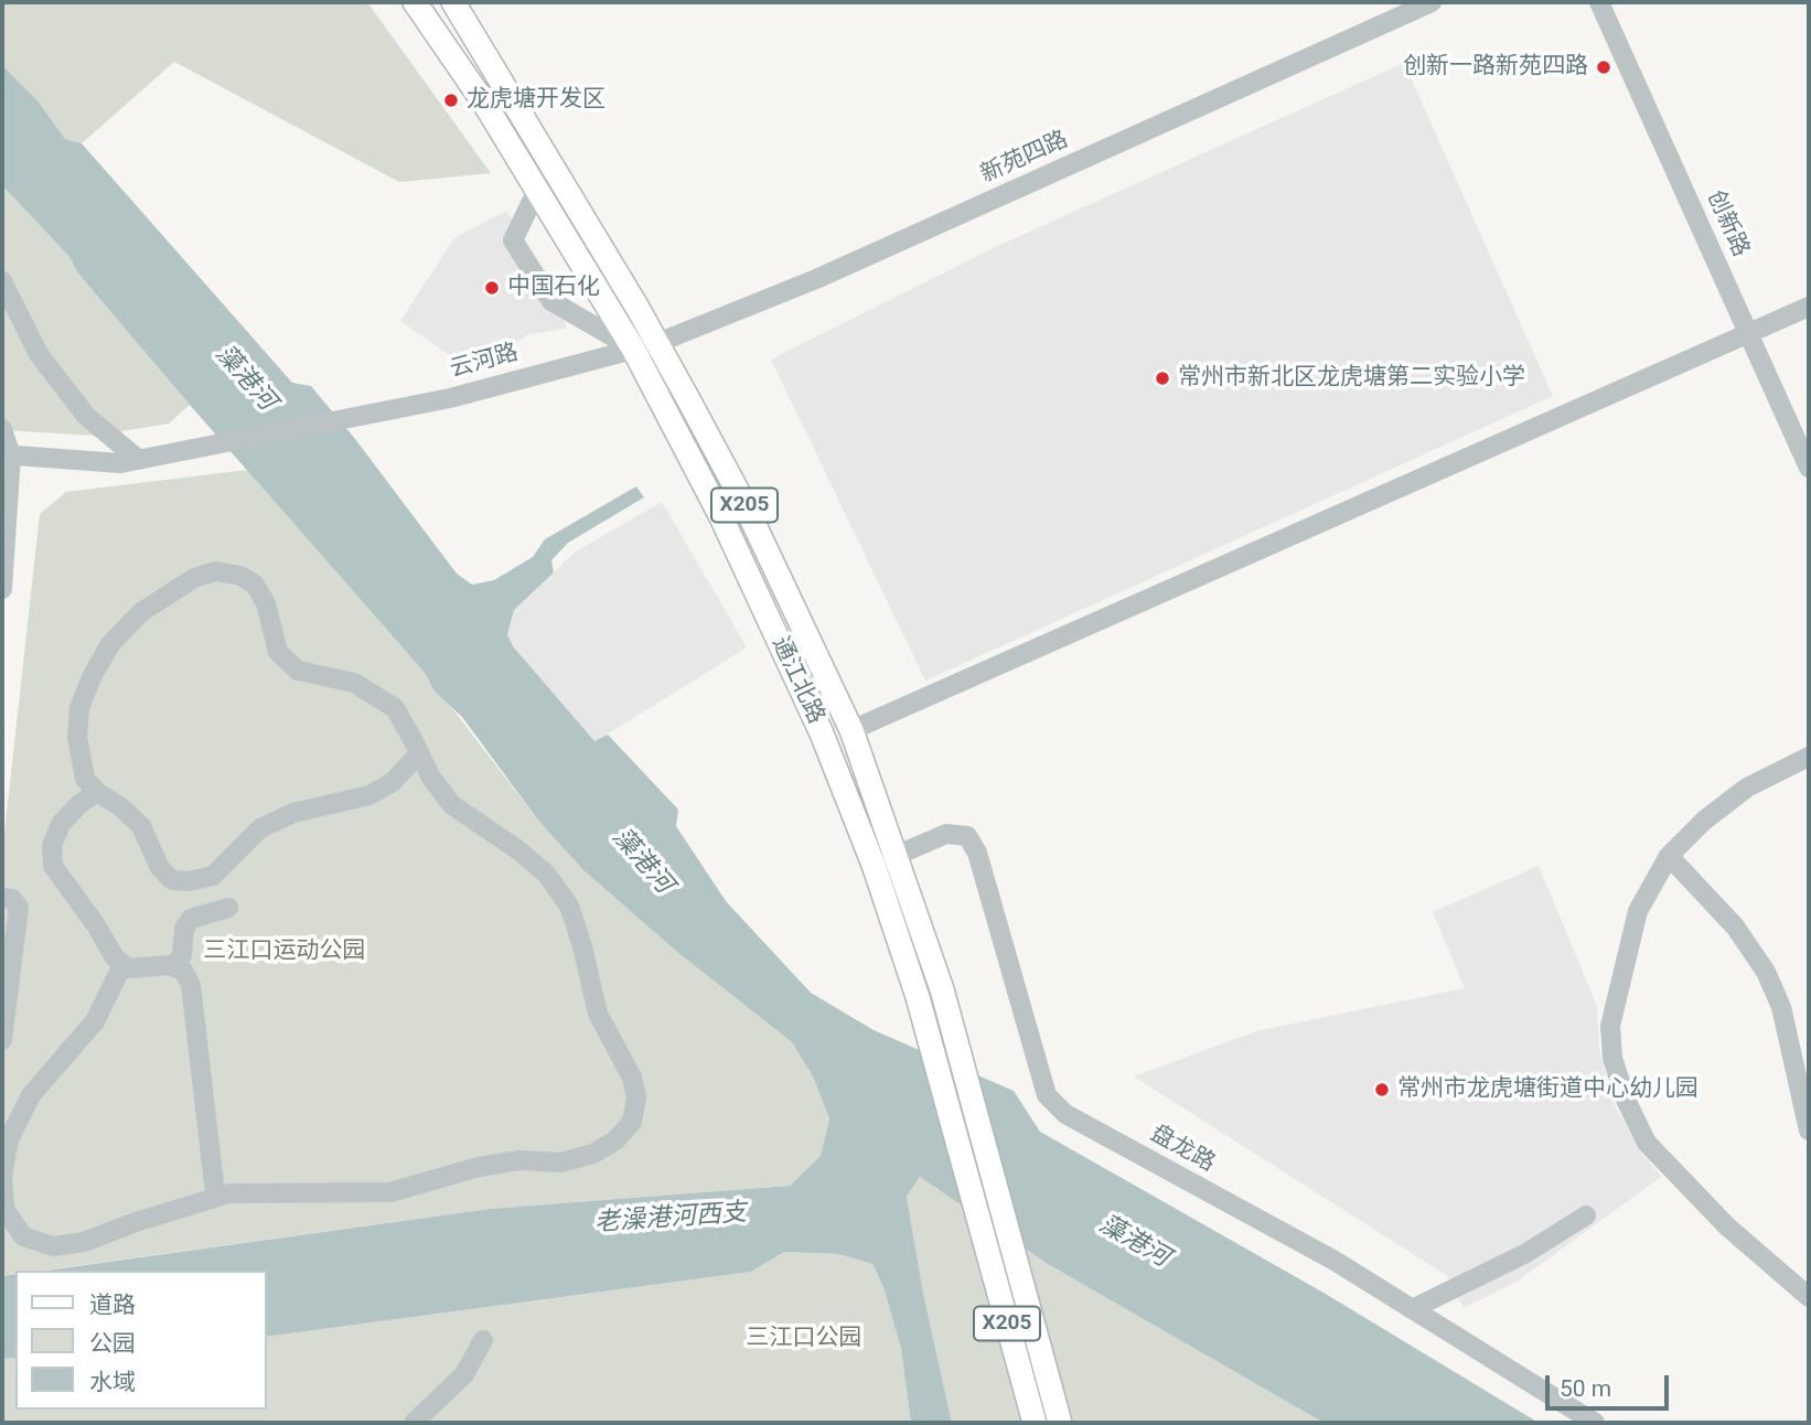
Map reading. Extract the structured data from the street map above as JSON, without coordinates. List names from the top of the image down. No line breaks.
{"streets":{"main road":["X205","通江北路"],"street":["新苑四路","创新路","云河路","盘龙路"]},"crossings":[["新苑四路","云河路"],["新苑四路","通江北路"],["云河路","通江北路"],["通江北路","盘龙路"]],"water":["藻港河","老澡港河西支"],"parks":["三江口运动公园","三江口公园"],"places":["创新一路新苑四路","龙虎塘开发区","中国石化","常州市新北区龙虎塘第二实验小学","常州市龙虎塘街道中心幼儿园"],"legend":["道路","公园","水域"],"scale_bar":"50 m"}
